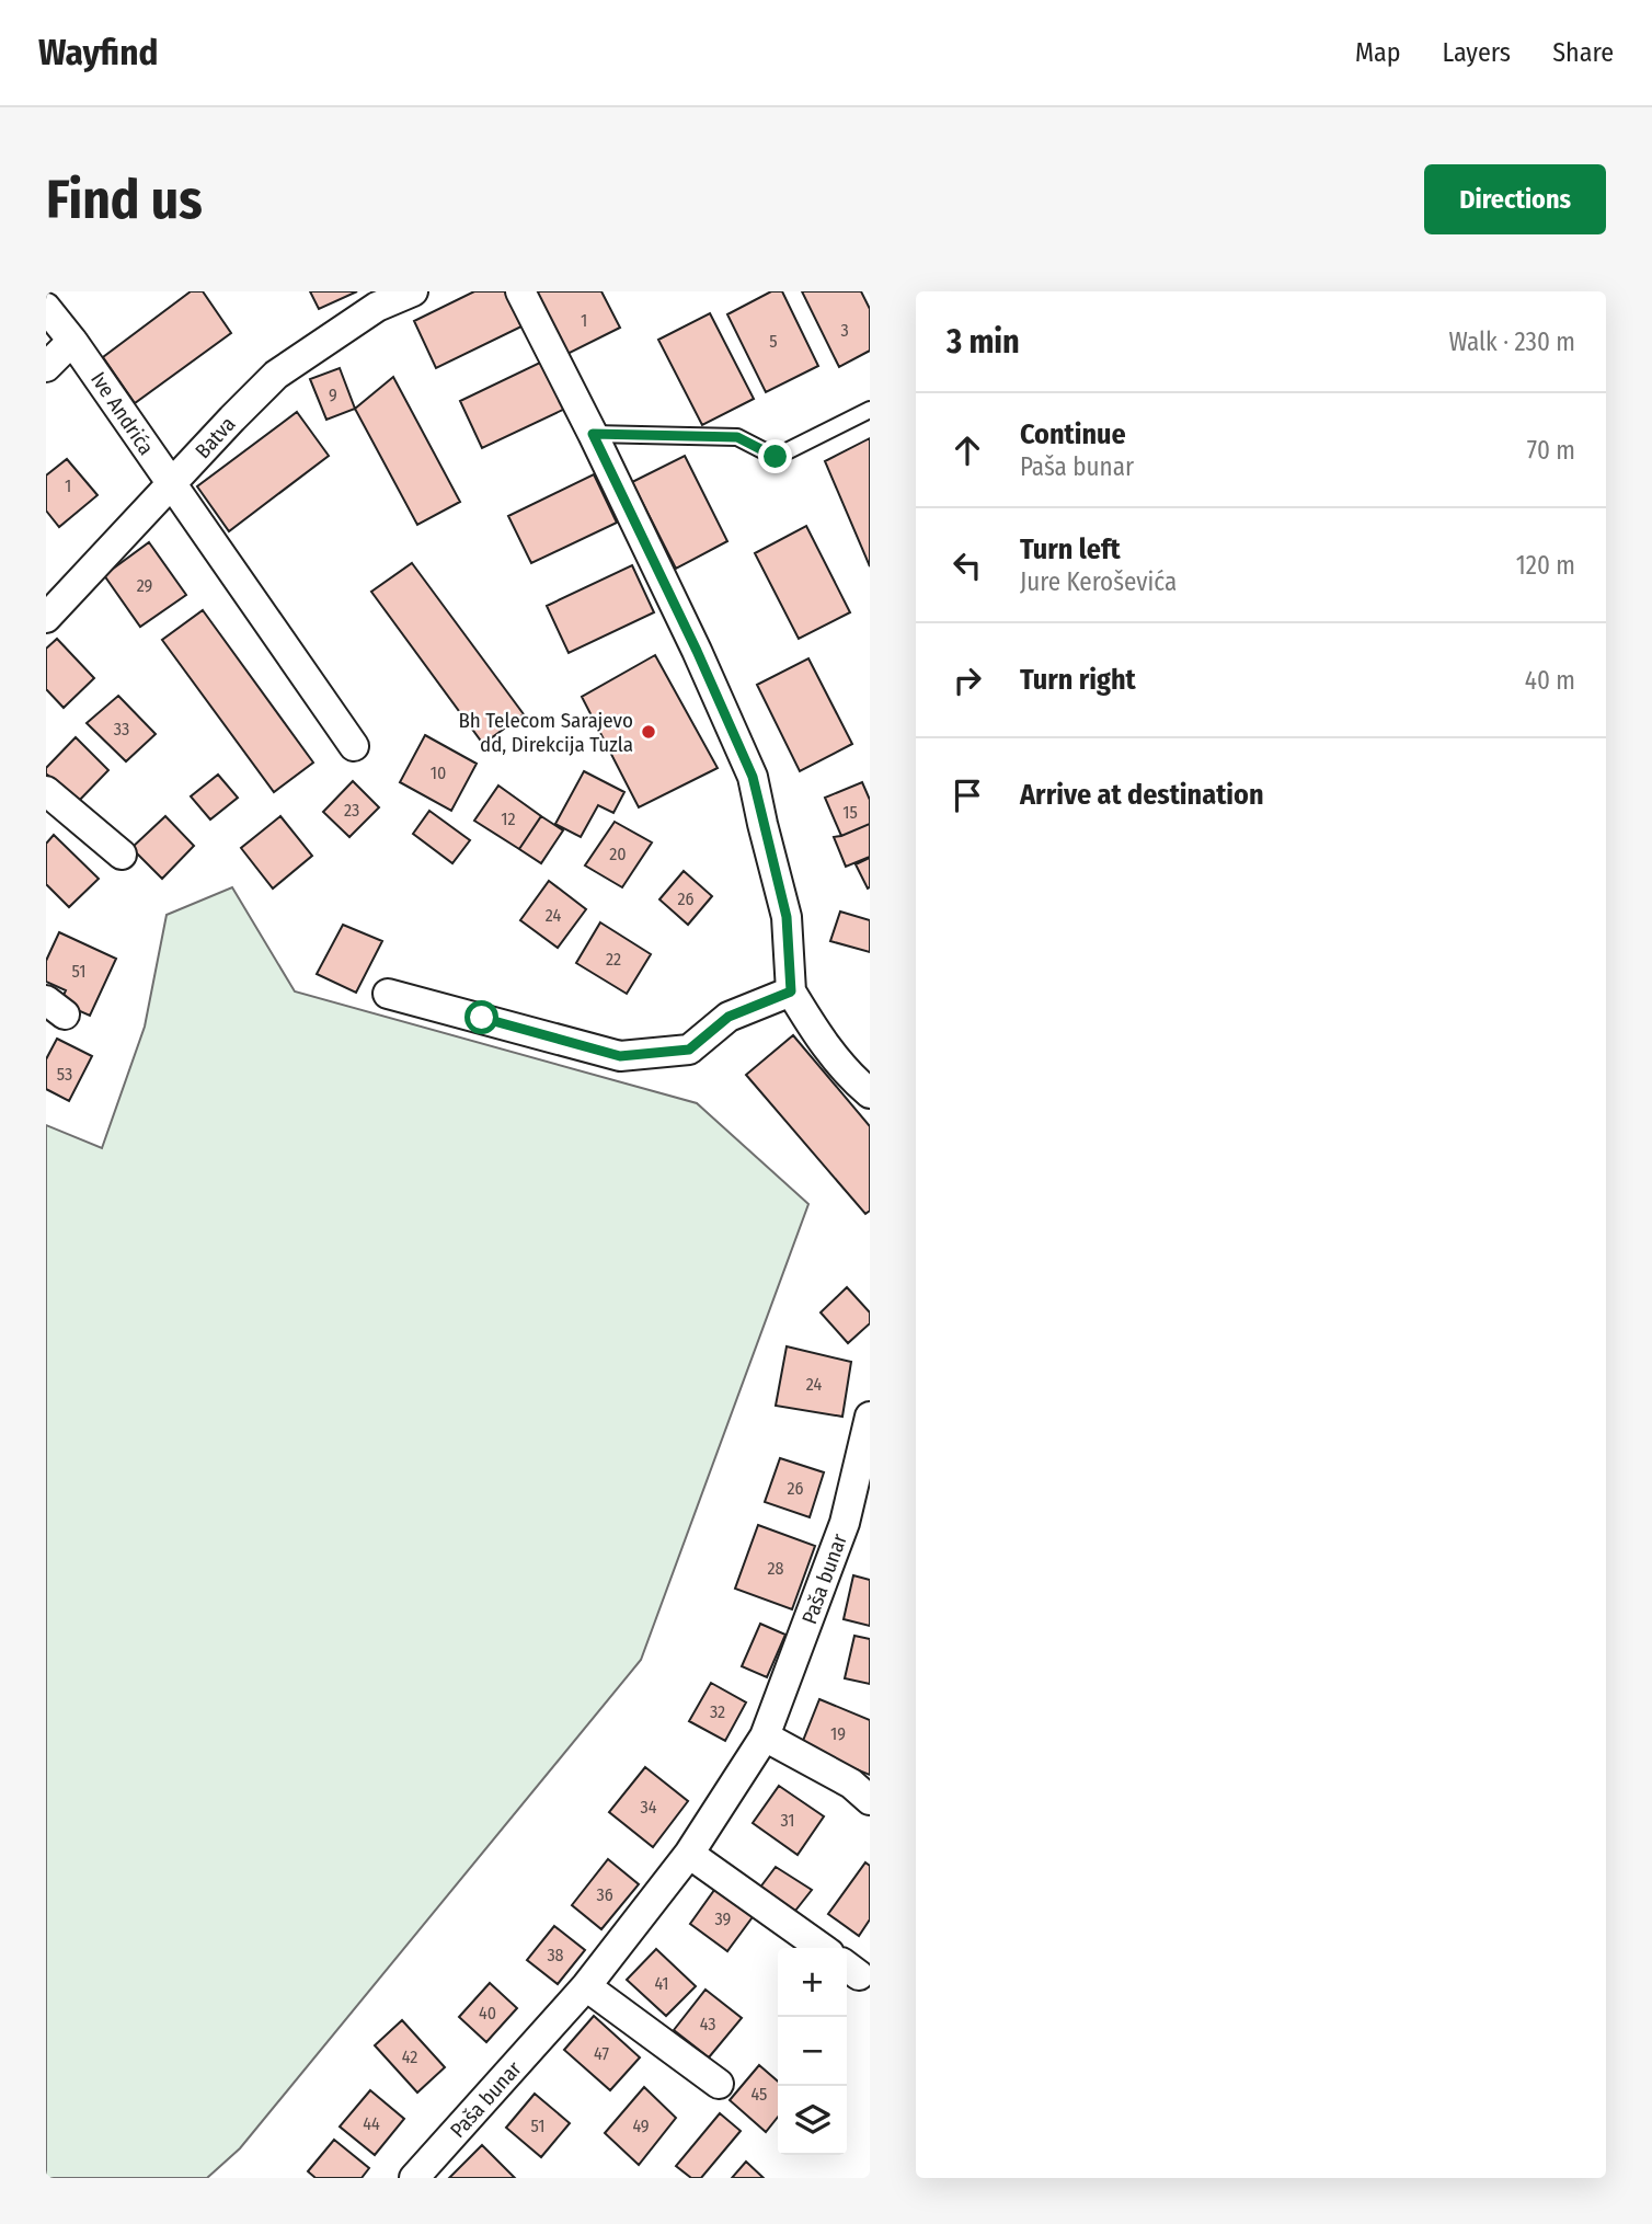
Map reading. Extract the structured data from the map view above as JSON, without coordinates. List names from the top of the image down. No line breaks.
{"streets":{"street":["Ive Andrića","Batva","Paša bunar"]},"crossings":[["Ive Andrića","Batva"]],"places":["Bh Telecom Sarajevo dd, Direkcija Tuzla"],"house_numbers":["1","3","5","9","1","29","33","10","23","15","12","20","26","24","22","51","53","24","26","28","32","19","34","31","36","39","38","41","40","43","47","42","45","44","51","49"],"page":{"header":"Wayfind","nav":["Map","Layers","Share"],"buttons":"Directions","title":"Find us","heading":["3 min","Walk · 230 m"],"list":[["Continue","Paša bunar","70 m"],["Turn left","Jure Keroševića","120 m"],["Turn right","40 m"],"Arrive at destination"],"map_buttons":["+","−"]}}
